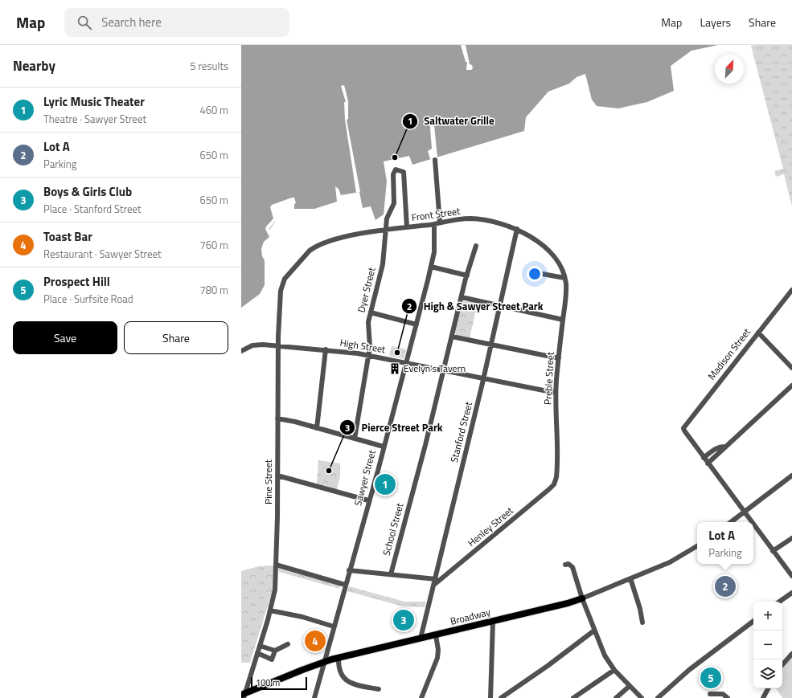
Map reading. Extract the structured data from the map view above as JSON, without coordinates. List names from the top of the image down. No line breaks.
{"streets":{"main road":["Broadway"],"street":["Front Street","Dyer Street","High Street","Madison Street","Preble Street","Stanford Street","Sawyer Street","Pine Street","Henley Street","School Street"]},"crossings":[["Front Street","Dyer Street"],["Front Street","Preble Street"],["Front Street","Stanford Street"],["Front Street","Sawyer Street"],["Front Street","Pine Street"],["Dyer Street","High Street"],["High Street","Preble Street"],["High Street","Stanford Street"],["High Street","Sawyer Street"],["High Street","Pine Street"],["High Street","School Street"],["Preble Street","Henley Street"],["Stanford Street","Henley Street"],["Stanford Street","Broadway"],["Sawyer Street","Broadway"],["Pine Street","Broadway"]],"places":{"other":["Saltwater Grille","High & Sawyer Street Park","Pierce Street Park"],"building":["Evelyn's Tavern"]},"scale_bar":"100 m","north":"top right","page":{"header":"Map","search":"Search here","nav":["Map","Layers","Share"],"heading":["Nearby","5 results"],"list":[{"mark":"1","name":"Lyric Music Theater","note":"Theatre · Sawyer Street","value":"460 m"},{"mark":"2","name":"Lot A","note":"Parking","value":"650 m"},{"mark":"3","name":"Boys & Girls Club","note":"Place · Stanford Street","value":"650 m"},{"mark":"4","name":"Toast Bar","note":"Restaurant · Sawyer Street","value":"760 m"},{"mark":"5","name":"Prospect Hill","note":"Place · Surfsite Road","value":"780 m"}],"buttons":["Save","Share"],"pins":["1","2","3","4","5"],"popup":["Lot A","Parking"],"map_buttons":["+","−"],"scale":"100 m"}}
